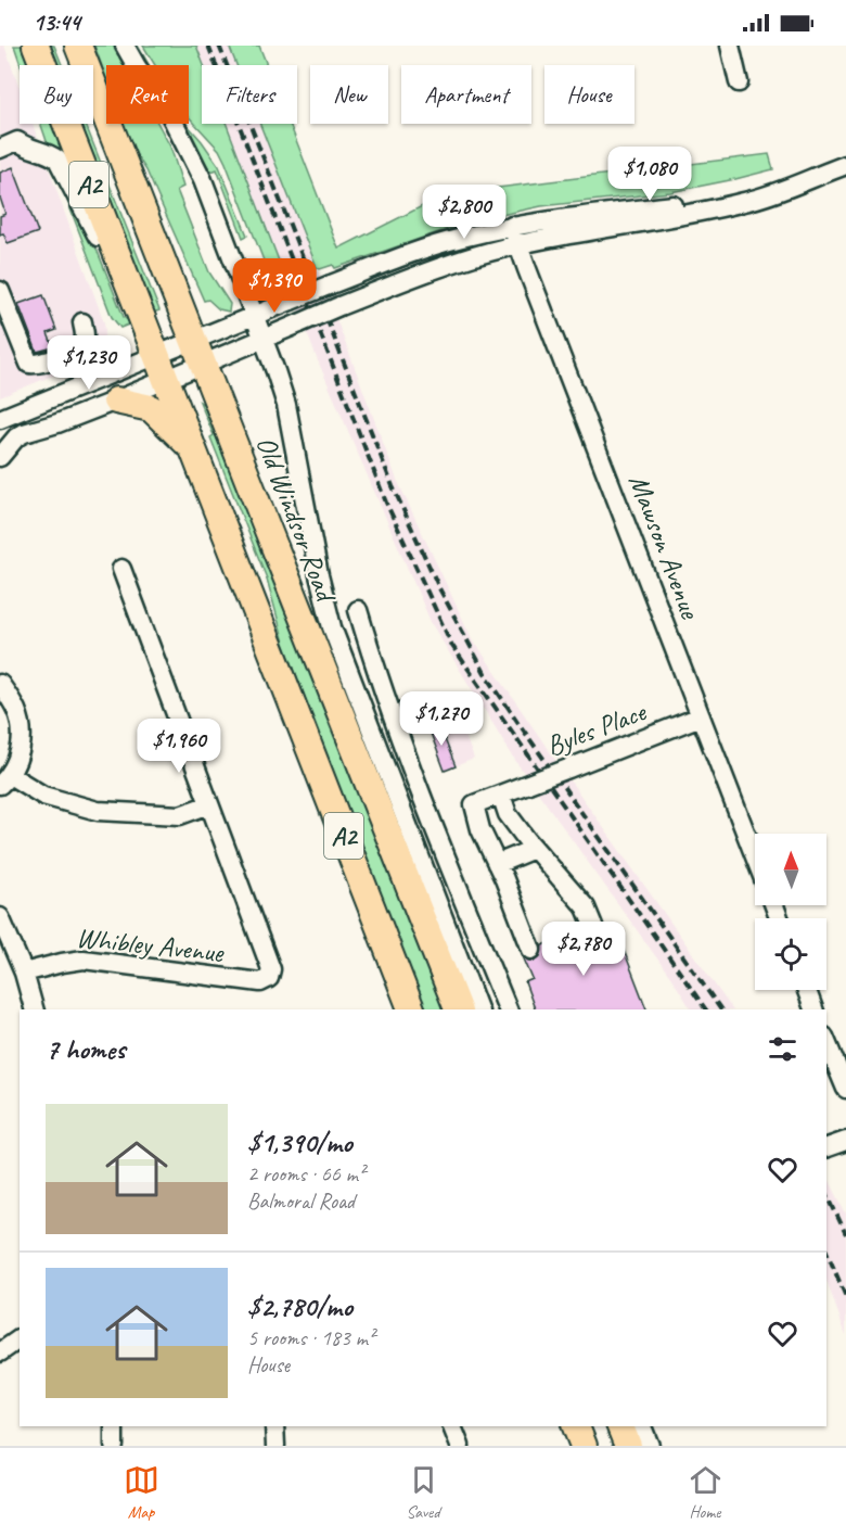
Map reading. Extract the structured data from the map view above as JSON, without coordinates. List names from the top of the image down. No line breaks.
{"streets":{"highway":["A2","Old Windsor Road"],"street":["Mawson Avenue","Byles Place","Whibley Avenue"]},"crossings":[["Mawson Avenue","Byles Place"]],"north":"top","page":{"status":"13:44","chip":["Buy","Rent","Filters","New","Apartment","House"],"price":["$1,080","$2,800","$1,390","$1,230","$1,270","$1,960","$2,780"],"heading":"7 homes","list":[{"name":"$1,390/mo","note":"2 rooms · 66 m² · Balmoral Road"},{"name":"$2,780/mo","note":"5 rooms · 183 m² · House"}],"tabs":["Map","Saved","Home"]}}
